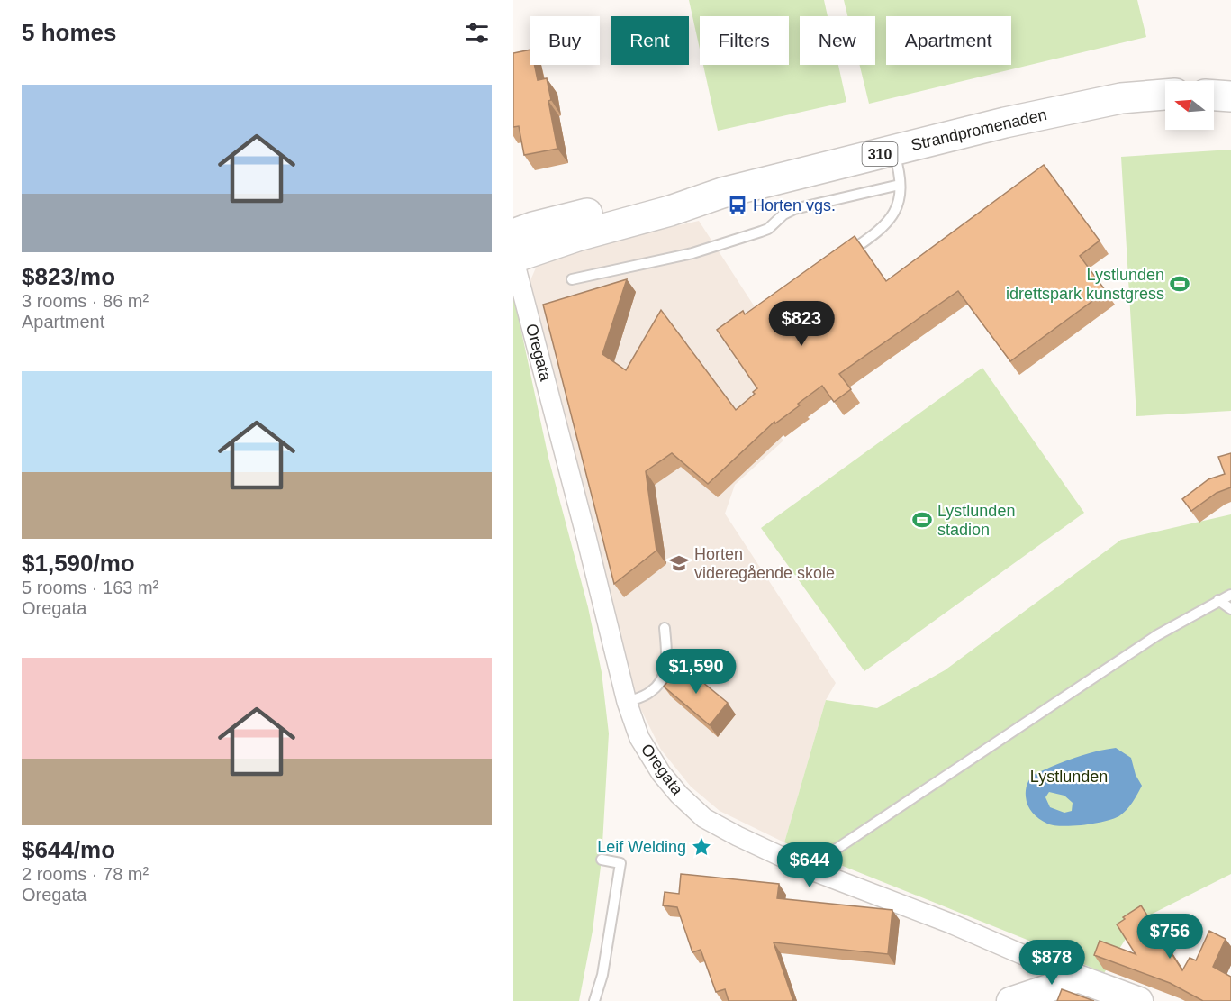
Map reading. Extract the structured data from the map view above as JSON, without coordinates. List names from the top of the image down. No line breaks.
{"streets":{"main road":["Strandpromenaden","310"],"street":["Oregata"]},"crossings":[["Strandpromenaden","Oregata"]],"parks":["Lystlunden"],"places":{"bus stop":["Horten vgs."],"sports":["Lystlunden idrettspark kunstgress","Lystlunden stadion"],"school or university":["Horten videregående skole"],"place":["Leif Welding"]},"north":"left","page":{"heading":"5 homes","chip":["Buy","Rent","Filters","New","Apartment"],"list":[{"name":"$823/mo","note":"3 rooms · 86 m² · Apartment"},{"name":"$1,590/mo","note":"5 rooms · 163 m² · Oregata"},{"name":"$644/mo","note":"2 rooms · 78 m² · Oregata"}],"price":["$823","$1,590","$644","$756","$878"]}}
